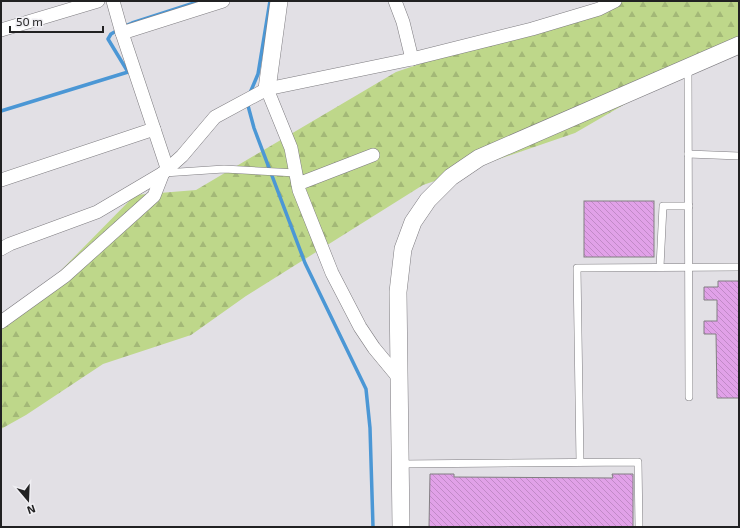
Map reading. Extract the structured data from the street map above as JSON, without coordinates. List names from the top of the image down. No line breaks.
{"scale_bar":"50 m","north":"bottom"}
